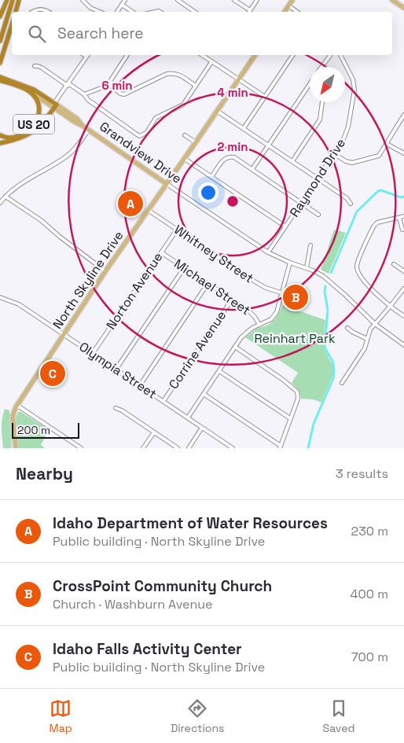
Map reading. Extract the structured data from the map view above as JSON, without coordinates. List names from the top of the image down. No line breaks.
{"streets":{"highway":["US 20","Grandview Drive"],"main road":["North Skyline Drive"],"street":["Raymond Drive","Whitney Street","Michael Street","Norton Avenue","Corrine Avenue","Olympia Street"]},"crossings":[["US 20","Grandview Drive"],["Grandview Drive","Raymond Drive"],["Grandview Drive","North Skyline Drive"],["Whitney Street","North Skyline Drive"],["Whitney Street","Norton Avenue"],["North Skyline Drive","Olympia Street"],["Michael Street","Norton Avenue"],["Michael Street","Corrine Avenue"],["Norton Avenue","Olympia Street"],["Corrine Avenue","Olympia Street"]],"parks":["Reinhart Park"],"scale_bar":"200 m","north":"bottom left","page":{"search":"Search here","pins":["A","B","C"],"scale":"200 m","heading":["Nearby","3 results"],"list":[{"mark":"A","name":"Idaho Department of Water Resources","note":"Public building · North Skyline Drive","value":"230 m"},{"mark":"B","name":"CrossPoint Community Church","note":"Church · Washburn Avenue","value":"400 m"},{"mark":"C","name":"Idaho Falls Activity Center","note":"Public building · North Skyline Drive","value":"700 m"}],"nav":["Map","Directions","Saved"]},"rings":["6 min","4 min","2 min"]}
